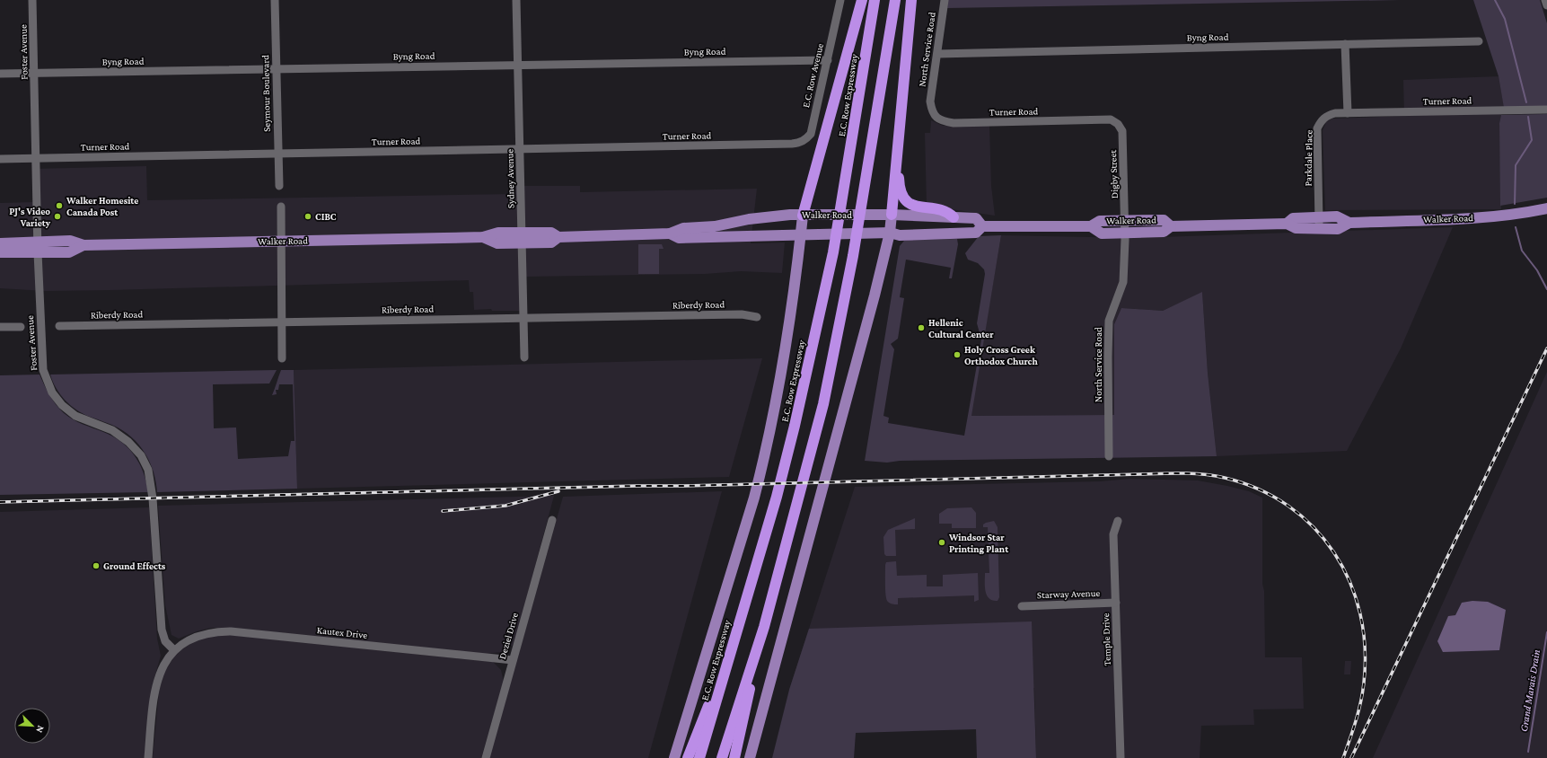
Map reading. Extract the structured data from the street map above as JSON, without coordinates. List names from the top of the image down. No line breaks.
{"streets":{"highway":["E.C. Row Expressway"],"main road":["Walker Road"],"street":["Byng Road","North Service Road","Foster Avenue","E.C. Row Avenue","Seymour Boulevard","Turner Road","Parkdale Place","Digby Street","Sydney Avenue","Riberdy Road","Starway Avenue","Kautex Drive","Deziel Drive","Temple Drive"]},"crossings":[["Byng Road","North Service Road"],["Byng Road","Foster Avenue"],["Byng Road","E.C. Row Avenue"],["Byng Road","Seymour Boulevard"],["Byng Road","Sydney Avenue"],["North Service Road","Turner Road"],["North Service Road","Digby Street"],["North Service Road","Walker Road"],["Foster Avenue","Turner Road"],["Foster Avenue","Walker Road"],["Foster Avenue","Kautex Drive"],["E.C. Row Avenue","Turner Road"],["Seymour Boulevard","Turner Road"],["Turner Road","Parkdale Place"],["Turner Road","Digby Street"],["Turner Road","Sydney Avenue"],["Parkdale Place","Walker Road"],["Digby Street","Walker Road"],["Sydney Avenue","Walker Road"],["Sydney Avenue","Riberdy Road"],["Starway Avenue","Temple Drive"],["Kautex Drive","Deziel Drive"]],"water":["Grand Marais Drain"],"places":["Walker Homesite Canada Post","PJ's Video Variety","CIBC","Hellenic Cultural Center","Holy Cross Greek Orthodox Church","Windsor Star Printing Plant","Ground Effects"],"north":"bottom right"}
